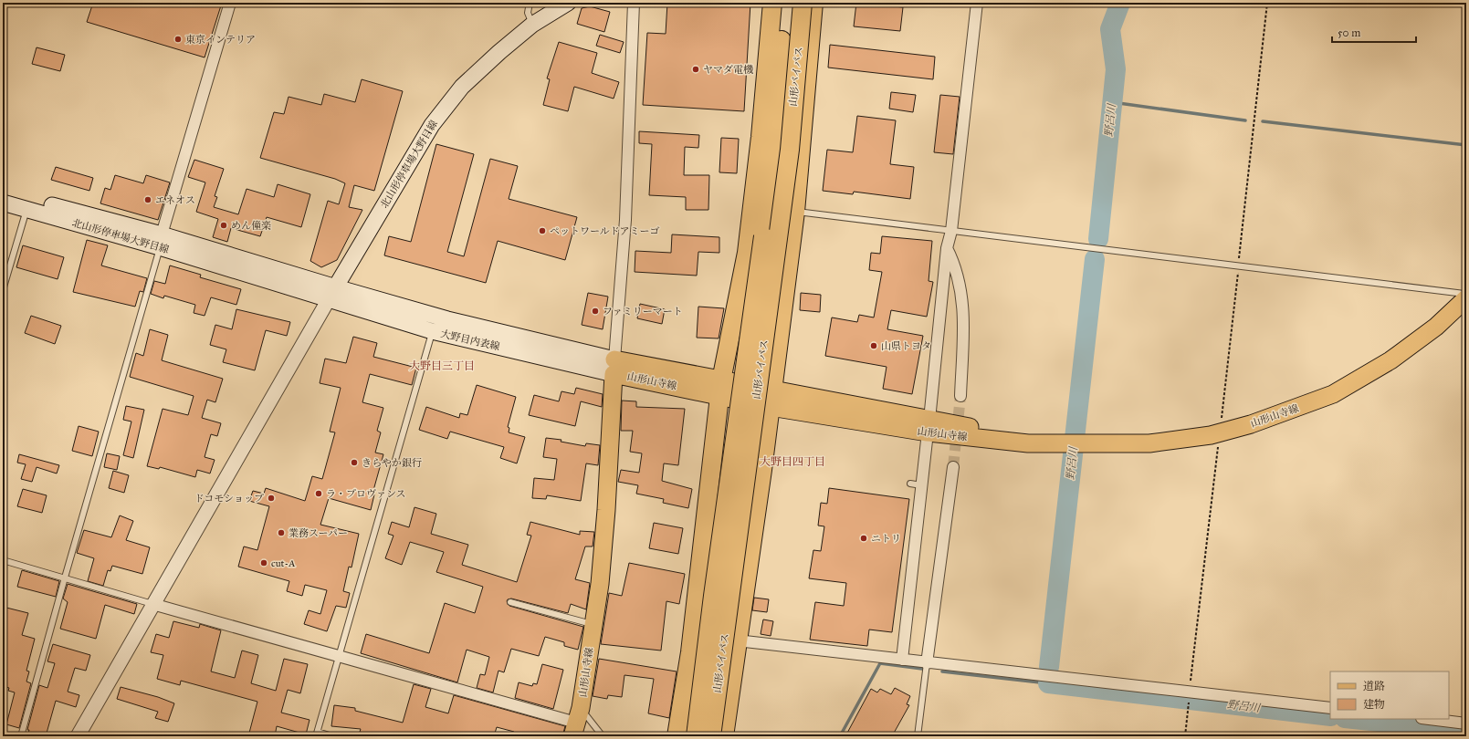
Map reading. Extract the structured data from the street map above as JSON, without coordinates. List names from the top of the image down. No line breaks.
{"streets":{"highway":["山形バイパス"],"main road":["北山形停車場大野目線","大野目内表線","山形山寺線"]},"crossings":[["北山形停車場大野目線","大野目内表線"],["大野目内表線","山形山寺線"]],"districts":["大野目三丁目","大野目四丁目"],"water":["野呂川"],"places":["東京インテリア","ヤマダ電機","エネオス","めん僮楽","ペットワールドアミーゴ","ファミリーマート","山県トヨタ","きらやか銀行","ラ・プロヴァンス","ドコモショップ","業務スーパー","ニトリ","cut-A"],"legend":["道路","建物"],"scale_bar":"50 m"}
